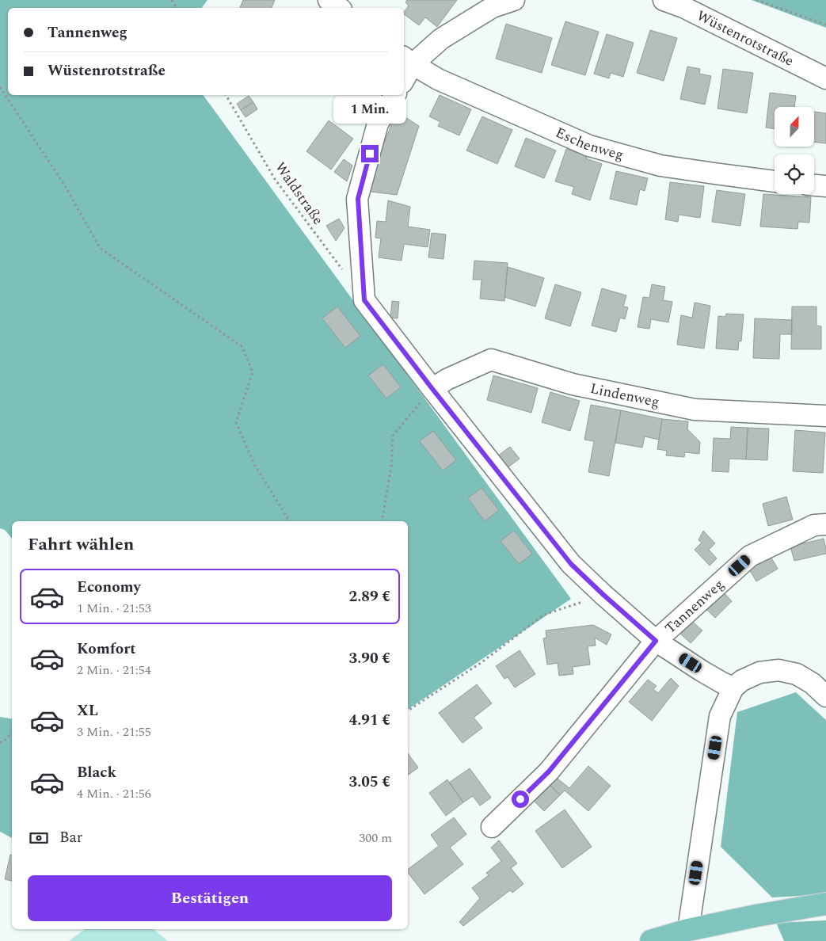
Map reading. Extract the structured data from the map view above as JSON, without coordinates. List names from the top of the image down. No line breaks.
{"streets":{"street":["Wüstenrotstraße","Eschenweg","Lindenweg","Tannenweg"],"path":["Waldstraße"]},"north":"top","page":{"banner":["Tannenweg","Wüstenrotstraße"],"bubble":"1 Min.","heading":"Fahrt wählen","list":[{"name":"Economy","note":"1 Min. · 21:53","value":"2.89 €"},{"name":"Komfort","note":"2 Min. · 21:54","value":"3.90 €"},{"name":"XL","note":"3 Min. · 21:55","value":"4.91 €"},{"name":"Black","note":"4 Min. · 21:56","value":"3.05 €"}],"pay":["Bar","300 m"],"buttons":"Bestätigen"}}
